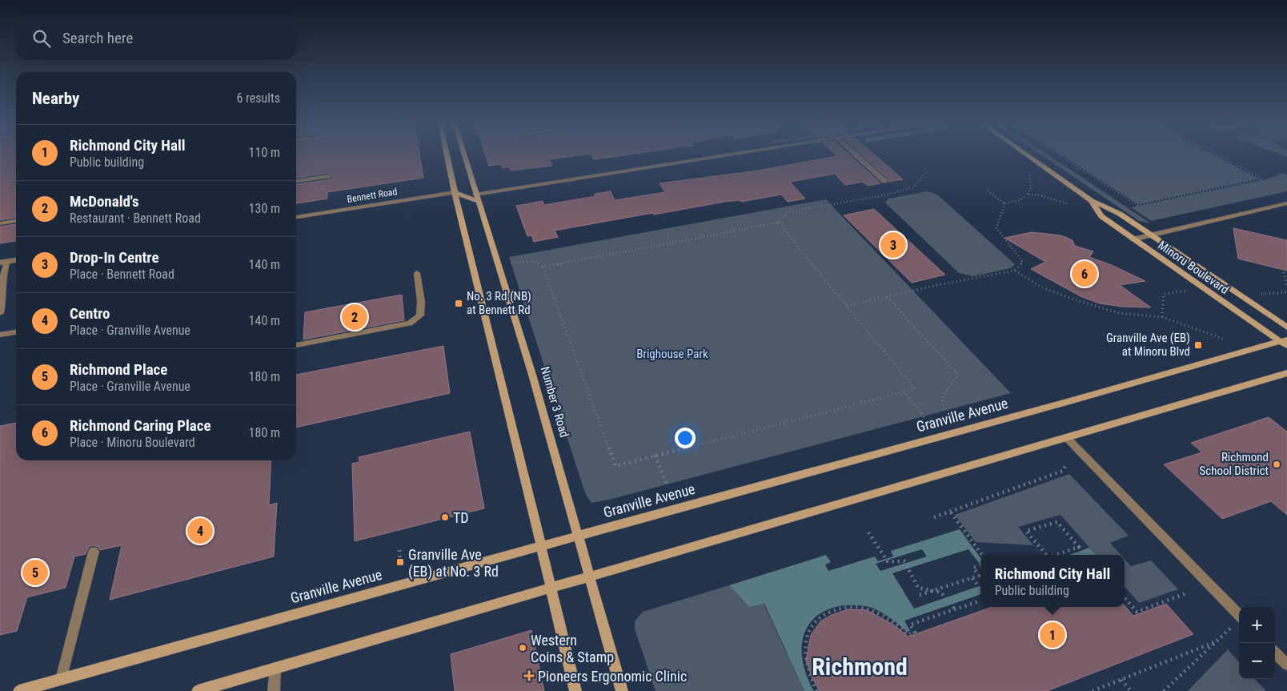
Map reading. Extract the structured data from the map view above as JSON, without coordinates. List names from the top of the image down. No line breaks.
{"streets":{"main road":["Minoru Boulevard","Number 3 Road","Granville Avenue"],"street":["Bennett Road"]},"crossings":[["Minoru Boulevard","Granville Avenue"],["Number 3 Road","Granville Avenue"]],"districts":["Richmond"],"parks":["Brighouse Park"],"places":{"transit":["No. 3 Rd (NB) at Bennett Rd","Granville Ave (EB) at Minoru Blvd","Granville Ave (EB) at No. 3 Rd"],"other":["Richmond School District","TD","Western Coins & Stamp"],"health":["Pioneers Ergonomic Clinic"]},"page":{"search":"Search here","heading":["Nearby","6 results"],"list":[{"mark":"1","name":"Richmond City Hall","note":"Public building","value":"110 m"},{"mark":"2","name":"McDonald's","note":"Restaurant · Bennett Road","value":"130 m"},{"mark":"3","name":"Drop-In Centre","note":"Place · Bennett Road","value":"140 m"},{"mark":"4","name":"Centro","note":"Place · Granville Avenue","value":"140 m"},{"mark":"5","name":"Richmond Place","note":"Place · Granville Avenue","value":"180 m"},{"mark":"6","name":"Richmond Caring Place","note":"Place · Minoru Boulevard","value":"180 m"}],"pins":["3","6","2","4","5","1"],"popup":["Richmond City Hall","Public building"],"map_buttons":["+","−"]}}
